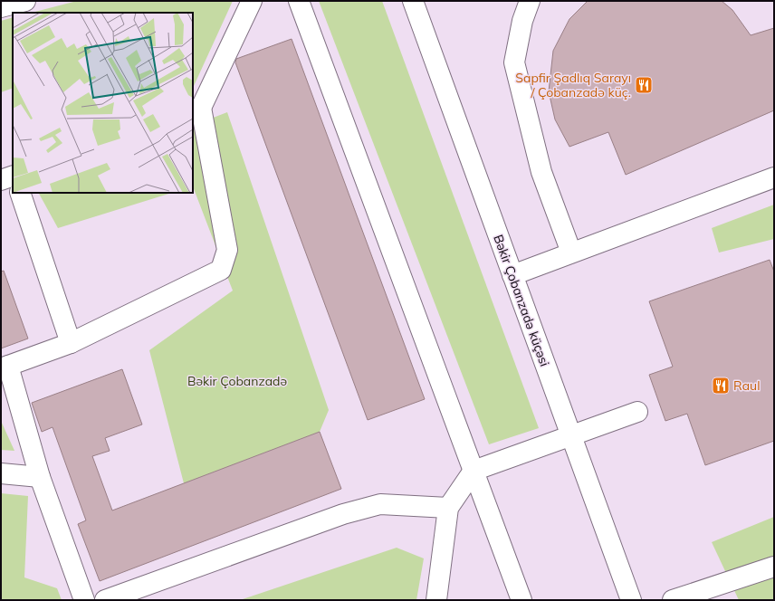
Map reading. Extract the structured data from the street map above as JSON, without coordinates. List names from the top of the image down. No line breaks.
{"streets":{"street":["Bəkir Çobanzadə küçəsi"]},"parks":["Bəkir Çobanzadə"],"places":{"restaurant":["Sapfir Şadlıq Sarayı / Çobanzadə küç.","Raul"]}}
